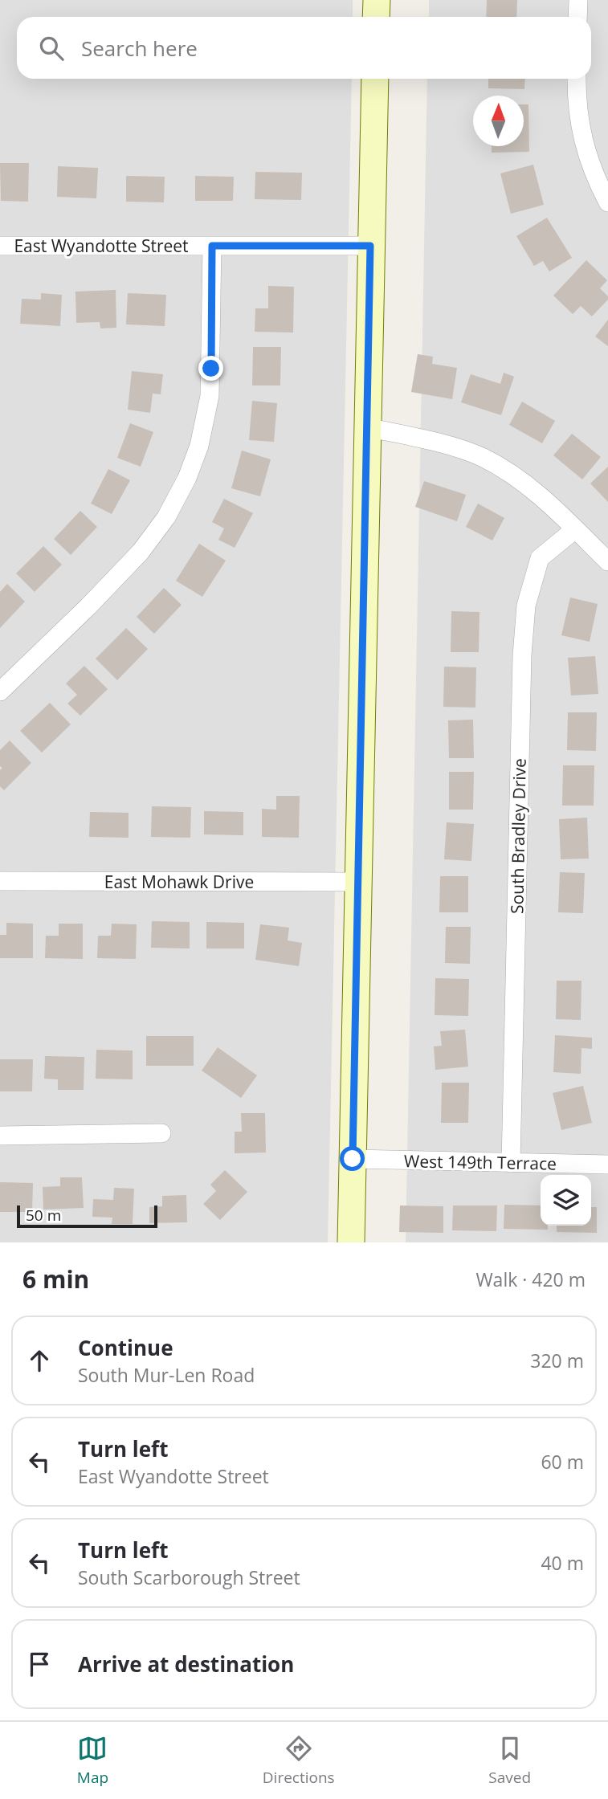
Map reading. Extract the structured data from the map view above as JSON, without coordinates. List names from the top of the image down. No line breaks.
{"streets":{"street":["East Wyandotte Street","South Bradley Drive","East Mohawk Drive","West 149th Terrace"]},"crossings":[["South Bradley Drive","West 149th Terrace"]],"scale_bar":"50 m","north":"top","page":{"search":"Search here","scale":"50 m","heading":["6 min","Walk · 420 m"],"list":[["Continue","South Mur-Len Road","320 m"],["Turn left","East Wyandotte Street","60 m"],["Turn left","South Scarborough Street","40 m"],"Arrive at destination"],"nav":["Map","Directions","Saved"]}}
